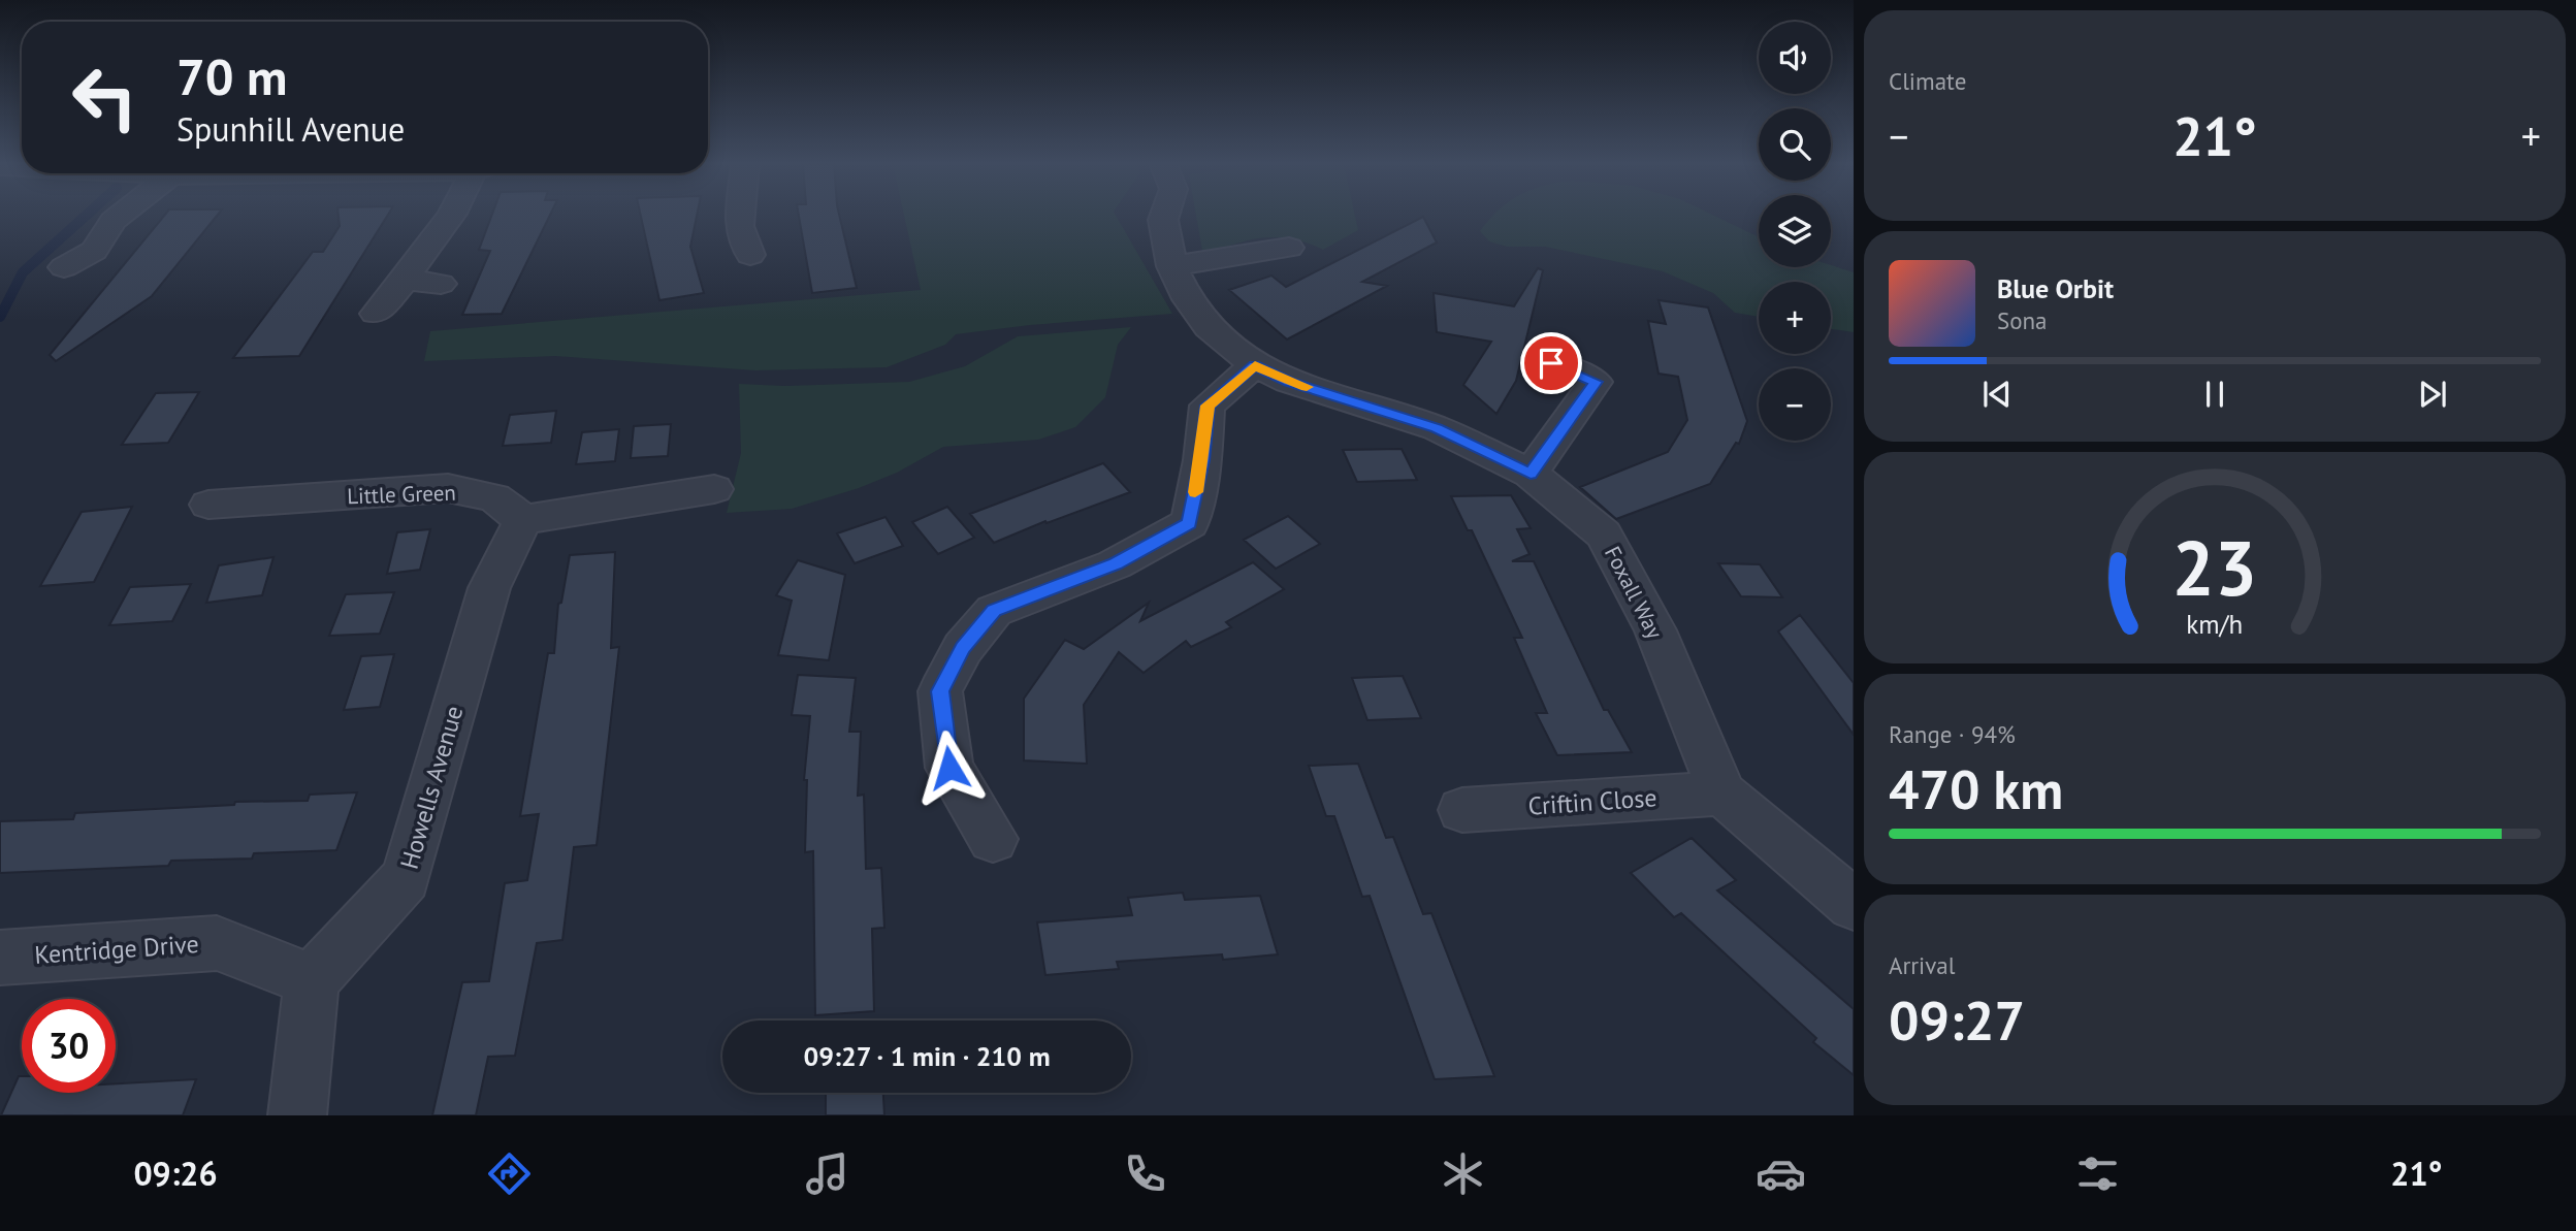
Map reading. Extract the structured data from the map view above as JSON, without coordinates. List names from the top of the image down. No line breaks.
{"streets":{"street":["Little Green","Foxall Way","Howells Avenue","Criftin Close","Kentridge Drive"]},"crossings":[["Little Green","Howells Avenue"],["Foxall Way","Criftin Close"],["Howells Avenue","Kentridge Drive"]],"page":{"tile":["Climate",["Range · 94%","470 km"],["Arrival","09:27"]],"map_buttons":["+","−"],"turn":["70 m","Spunhill Avenue"],"heat":["−","21°","+"],"song":["Blue Orbit","Sona"],"limit":"30","trip":"09:27 · 1 min · 210 m","tabs":["09:26","21°"],"gauge":["23","km/h"]}}
